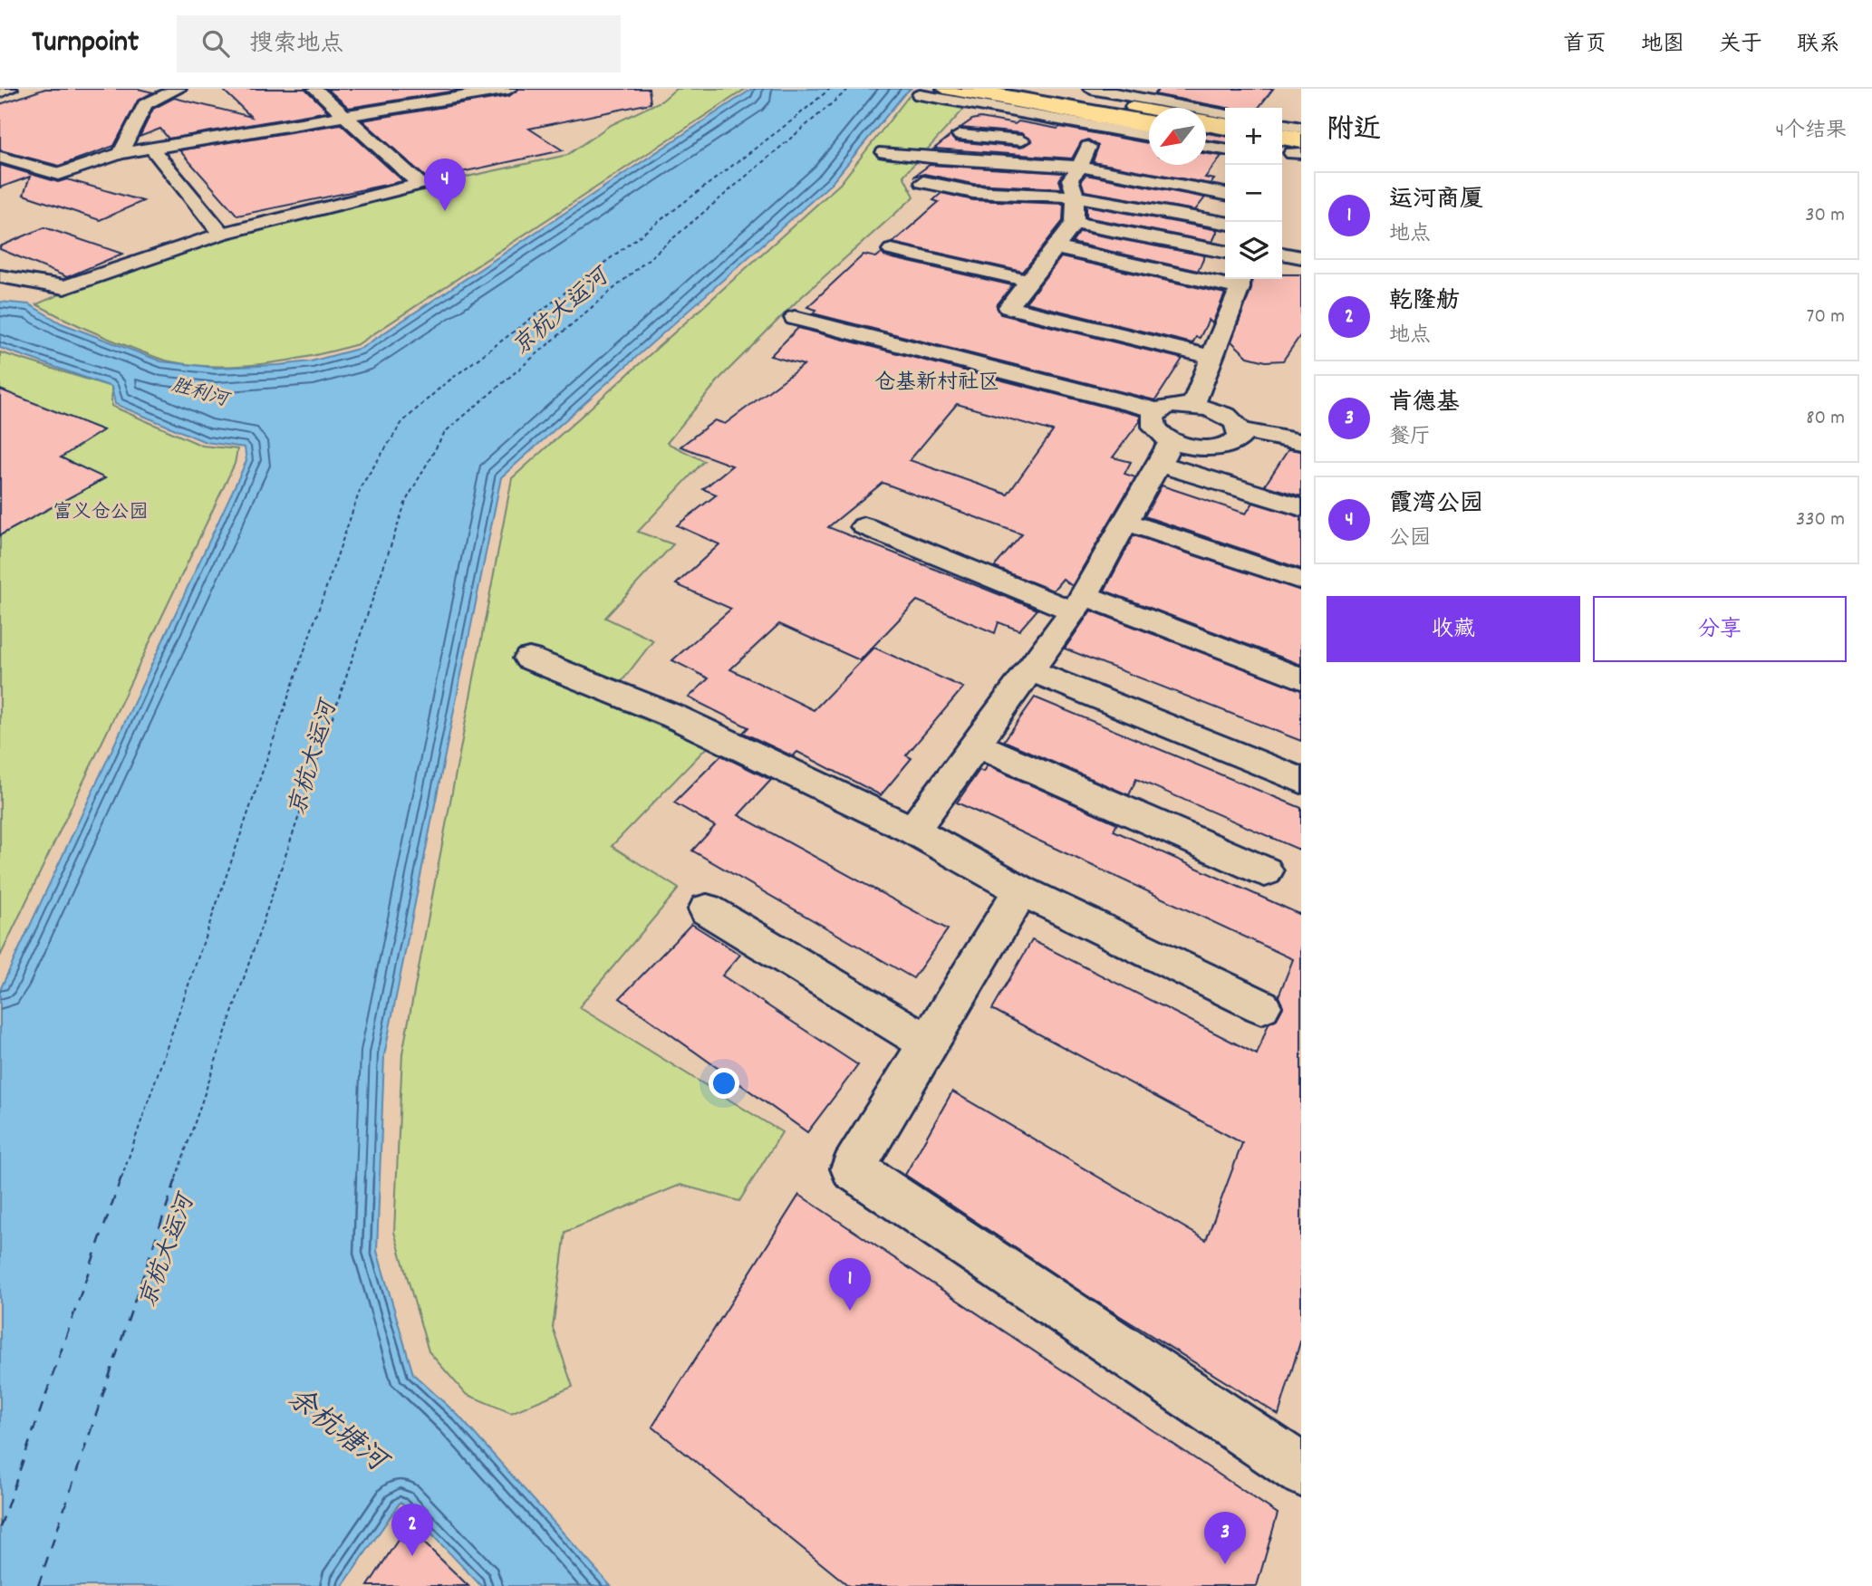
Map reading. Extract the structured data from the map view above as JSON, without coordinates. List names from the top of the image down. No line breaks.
{"districts":["仓基新村社区"],"water":["京杭大运河","胜利河","余杭塘河"],"parks":["富义仓公园"],"north":"bottom left","page":{"header":"Turnpoint","search":"搜索地点","nav":["首页","地图","关于","联系"],"heading":["附近","4个结果"],"map_buttons":["+","−"],"pins":["4","1","2","3"],"list":[{"mark":"1","name":"运河商厦","note":"地点","value":"30 m"},{"mark":"2","name":"乾隆舫","note":"地点","value":"70 m"},{"mark":"3","name":"肯德基","note":"餐厅","value":"80 m"},{"mark":"4","name":"霞湾公园","note":"公园","value":"330 m"}],"buttons":["收藏","分享"]}}
